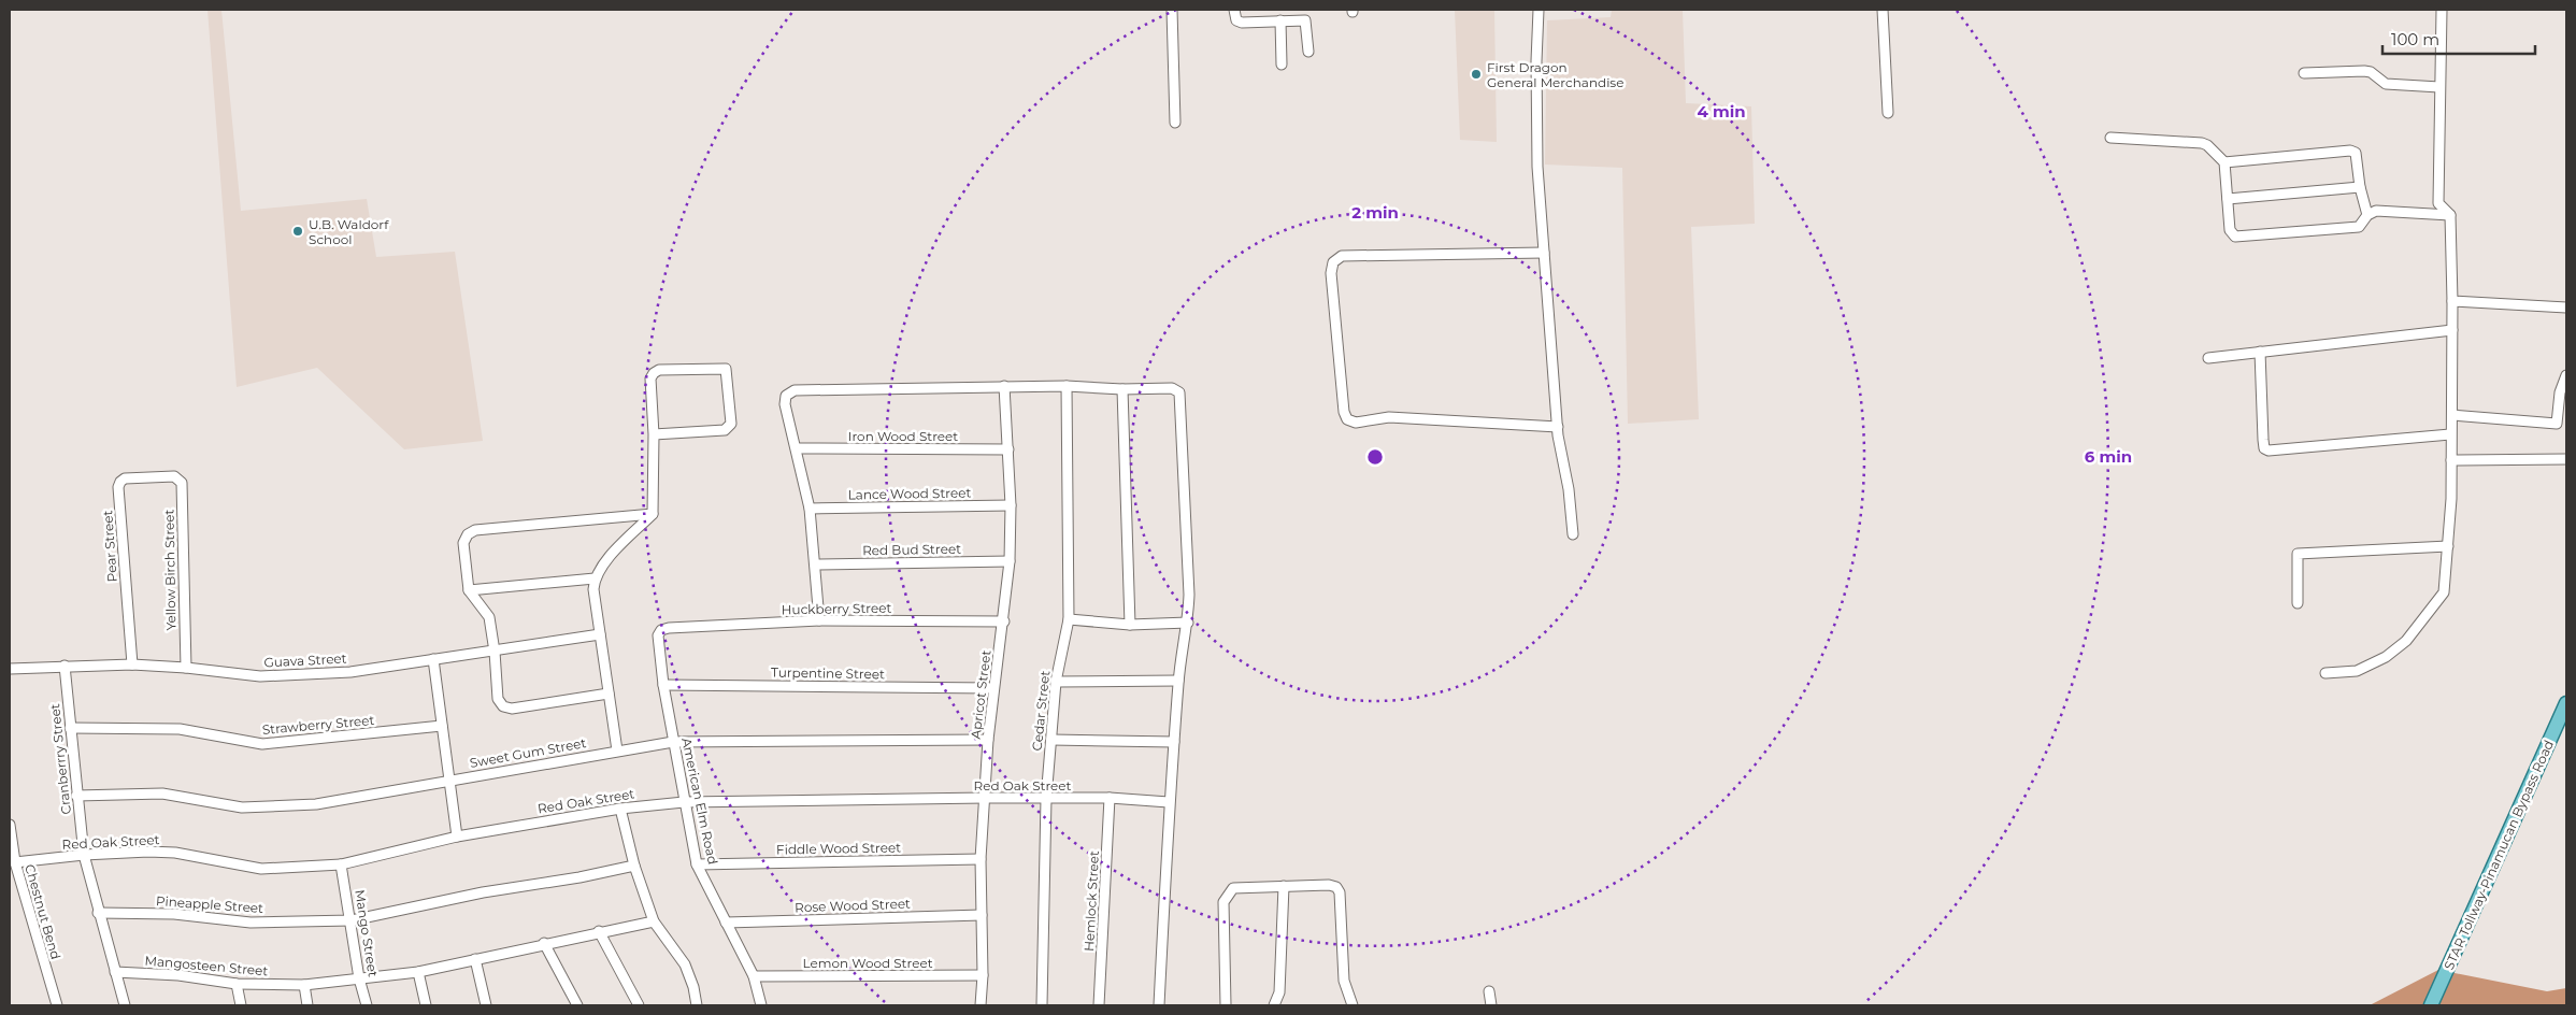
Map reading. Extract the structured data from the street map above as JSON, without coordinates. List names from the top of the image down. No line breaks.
{"streets":{"main road":["STAR Tollway-Pinamucan Bypass Road"],"street":["Iron Wood Street","Lance Wood Street","Pear Street","Red Bud Street","Yellow Birch Street","Huckberry Street","Guava Street","Turpentine Street","Apricot Street","Cedar Street","Strawberry Street","Sweet Gum Street","Cranberrry Street","Red Oak Street","American Elm Road","Fiddle Wood Street","Hemlock Street","Pineapple Street","Rose Wood Street","Chestnut Bend","Mango Street","Lemon Wood Street","Mangosteen Street"]},"crossings":[["Iron Wood Street","Apricot Street"],["Lance Wood Street","Apricot Street"],["Pear Street","Yellow Birch Street"],["Pear Street","Guava Street"],["Red Bud Street","Apricot Street"],["Yellow Birch Street","Guava Street"],["Huckberry Street","Apricot Street"],["Huckberry Street","American Elm Road"],["Guava Street","Cranberrry Street"],["Turpentine Street","Apricot Street"],["Turpentine Street","American Elm Road"],["Apricot Street","Sweet Gum Street"],["Apricot Street","Red Oak Street"],["Apricot Street","Fiddle Wood Street"],["Apricot Street","Rose Wood Street"],["Apricot Street","Lemon Wood Street"],["Cedar Street","Red Oak Street"],["Strawberry Street","Cranberrry Street"],["Sweet Gum Street","Cranberrry Street"],["Sweet Gum Street","American Elm Road"],["Cranberrry Street","Red Oak Street"],["Cranberrry Street","Pineapple Street"],["Cranberrry Street","Mangosteen Street"],["Red Oak Street","American Elm Road"],["Red Oak Street","Hemlock Street"],["Red Oak Street","Chestnut Bend"],["Red Oak Street","Mango Street"],["American Elm Road","Fiddle Wood Street"],["American Elm Road","Rose Wood Street"],["American Elm Road","Lemon Wood Street"],["Pineapple Street","Mango Street"],["Mango Street","Mangosteen Street"]],"places":["First Dragon General Merchandise","U.B. Waldorf School"],"scale_bar":"100 m","rings":["4 min","2 min","6 min"]}
